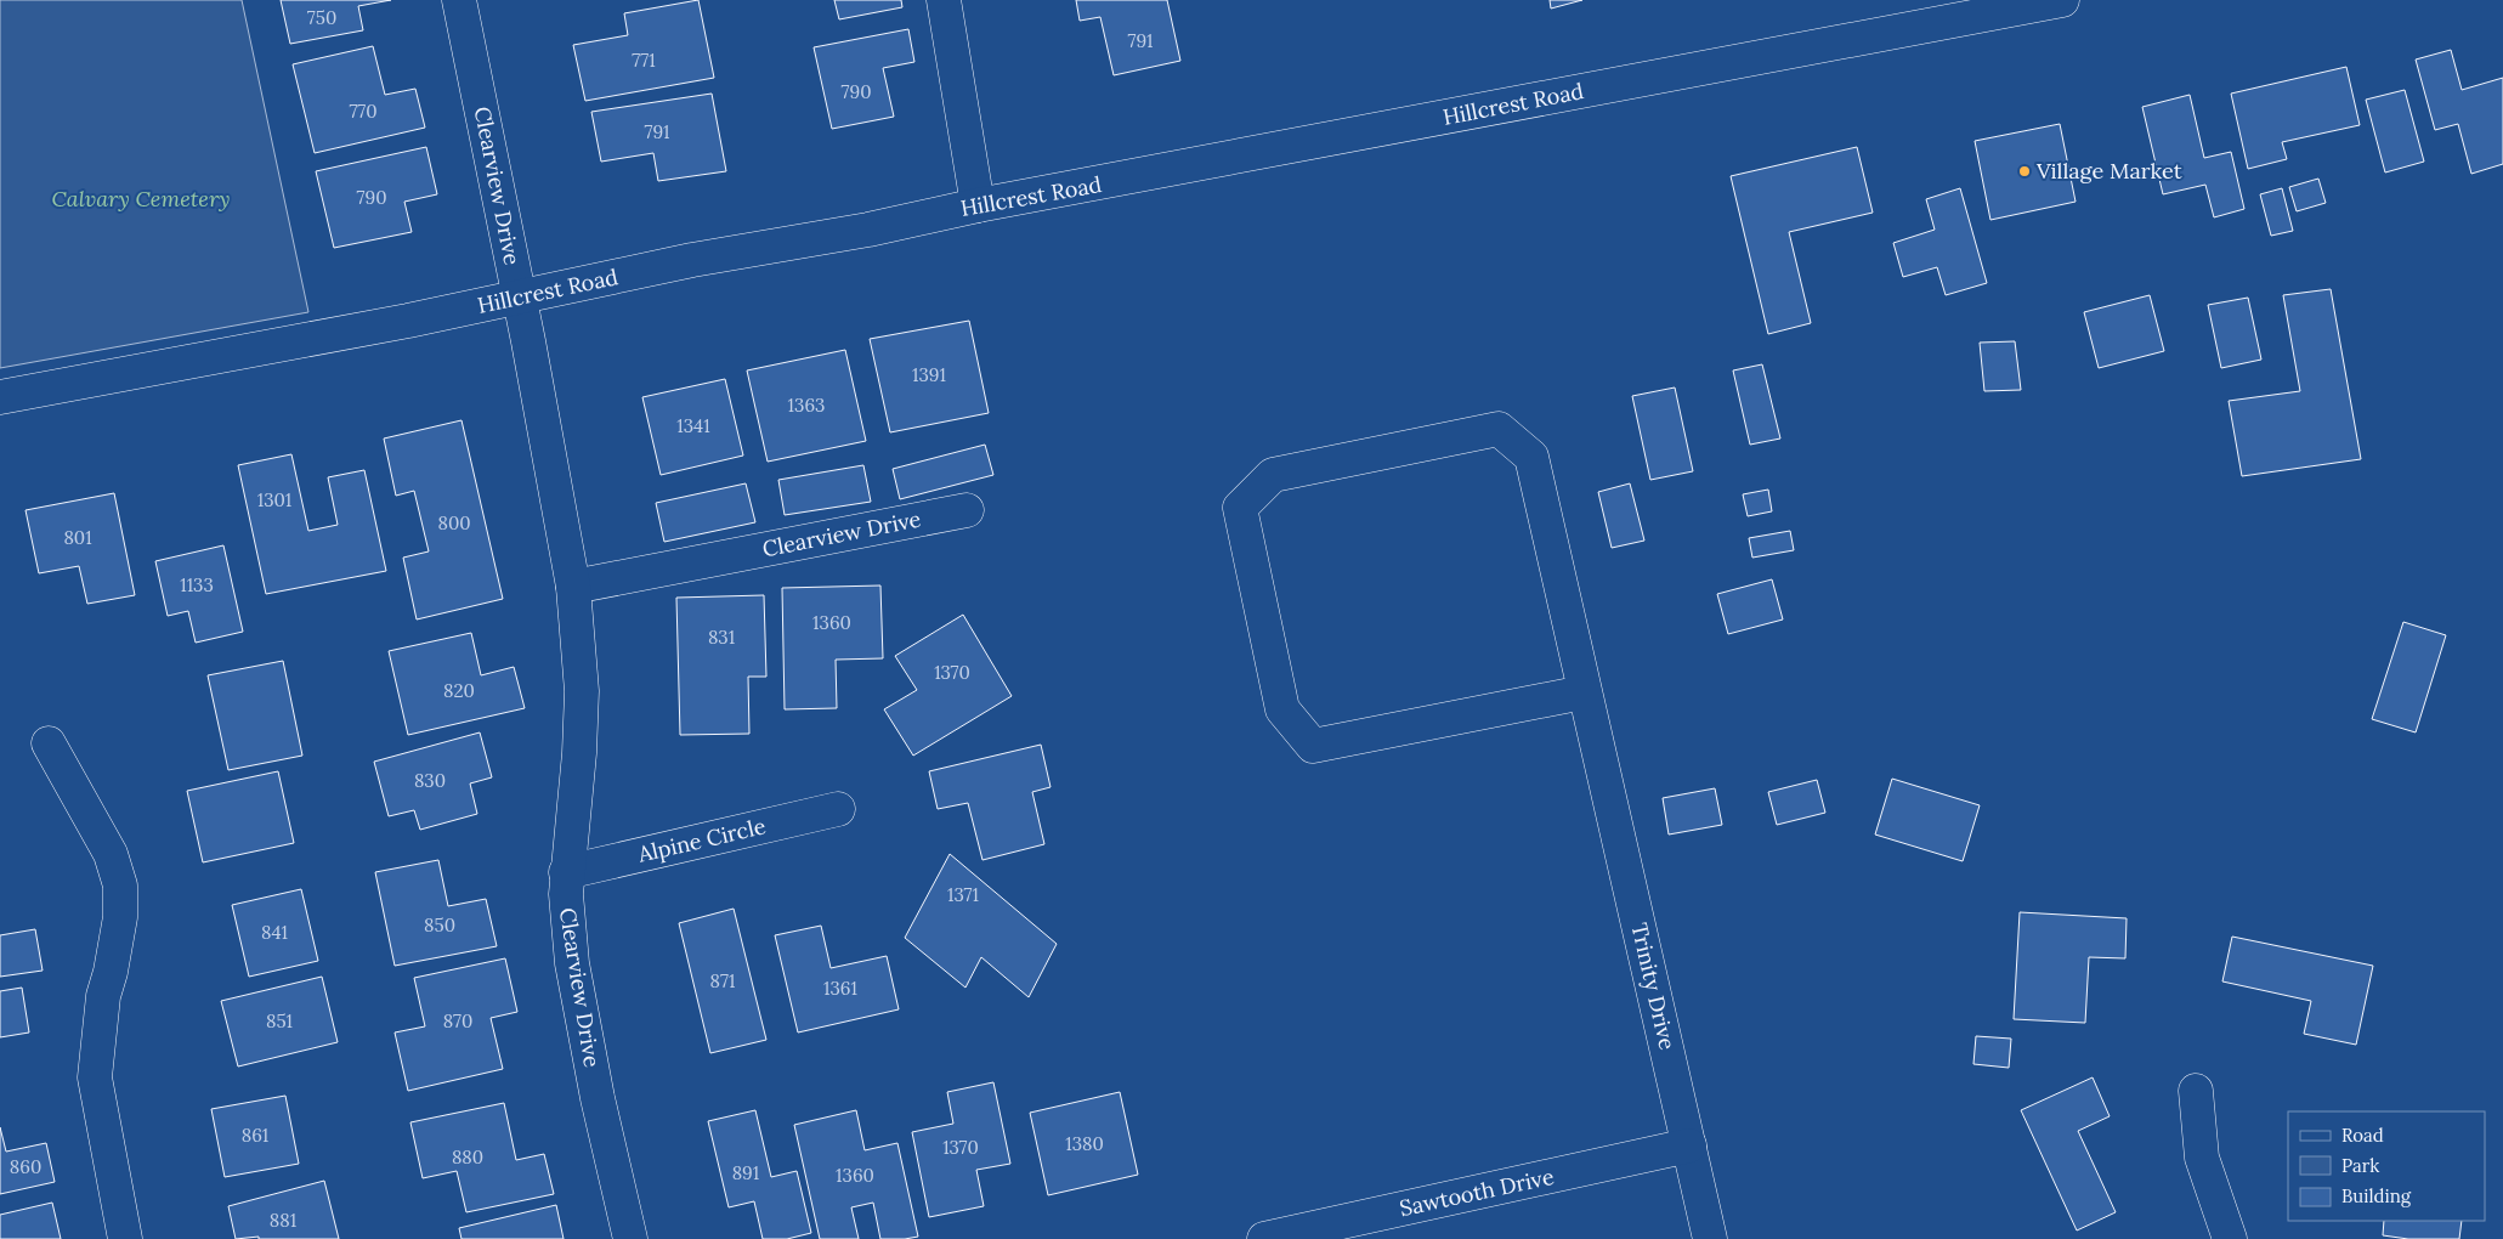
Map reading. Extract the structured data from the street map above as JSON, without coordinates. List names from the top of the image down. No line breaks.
{"streets":{"street":["Hillcrest Road","Clearview Drive","Alpine Circle","Trinity Drive","Sawtooth Drive"]},"crossings":[["Hillcrest Road","Clearview Drive"],["Clearview Drive","Alpine Circle"],["Trinity Drive","Sawtooth Drive"]],"parks":["Calvary Cemetery"],"places":["Village Market"],"house_numbers":["750","791","771","790","770","791","790","1391","1363","1341","1301","800","801","1133","1360","831","1370","820","830","1371","850","841","871","1361","851","870","861","1380","1370","880","860","891","1360","881"],"legend":["Road","Park","Building"]}
